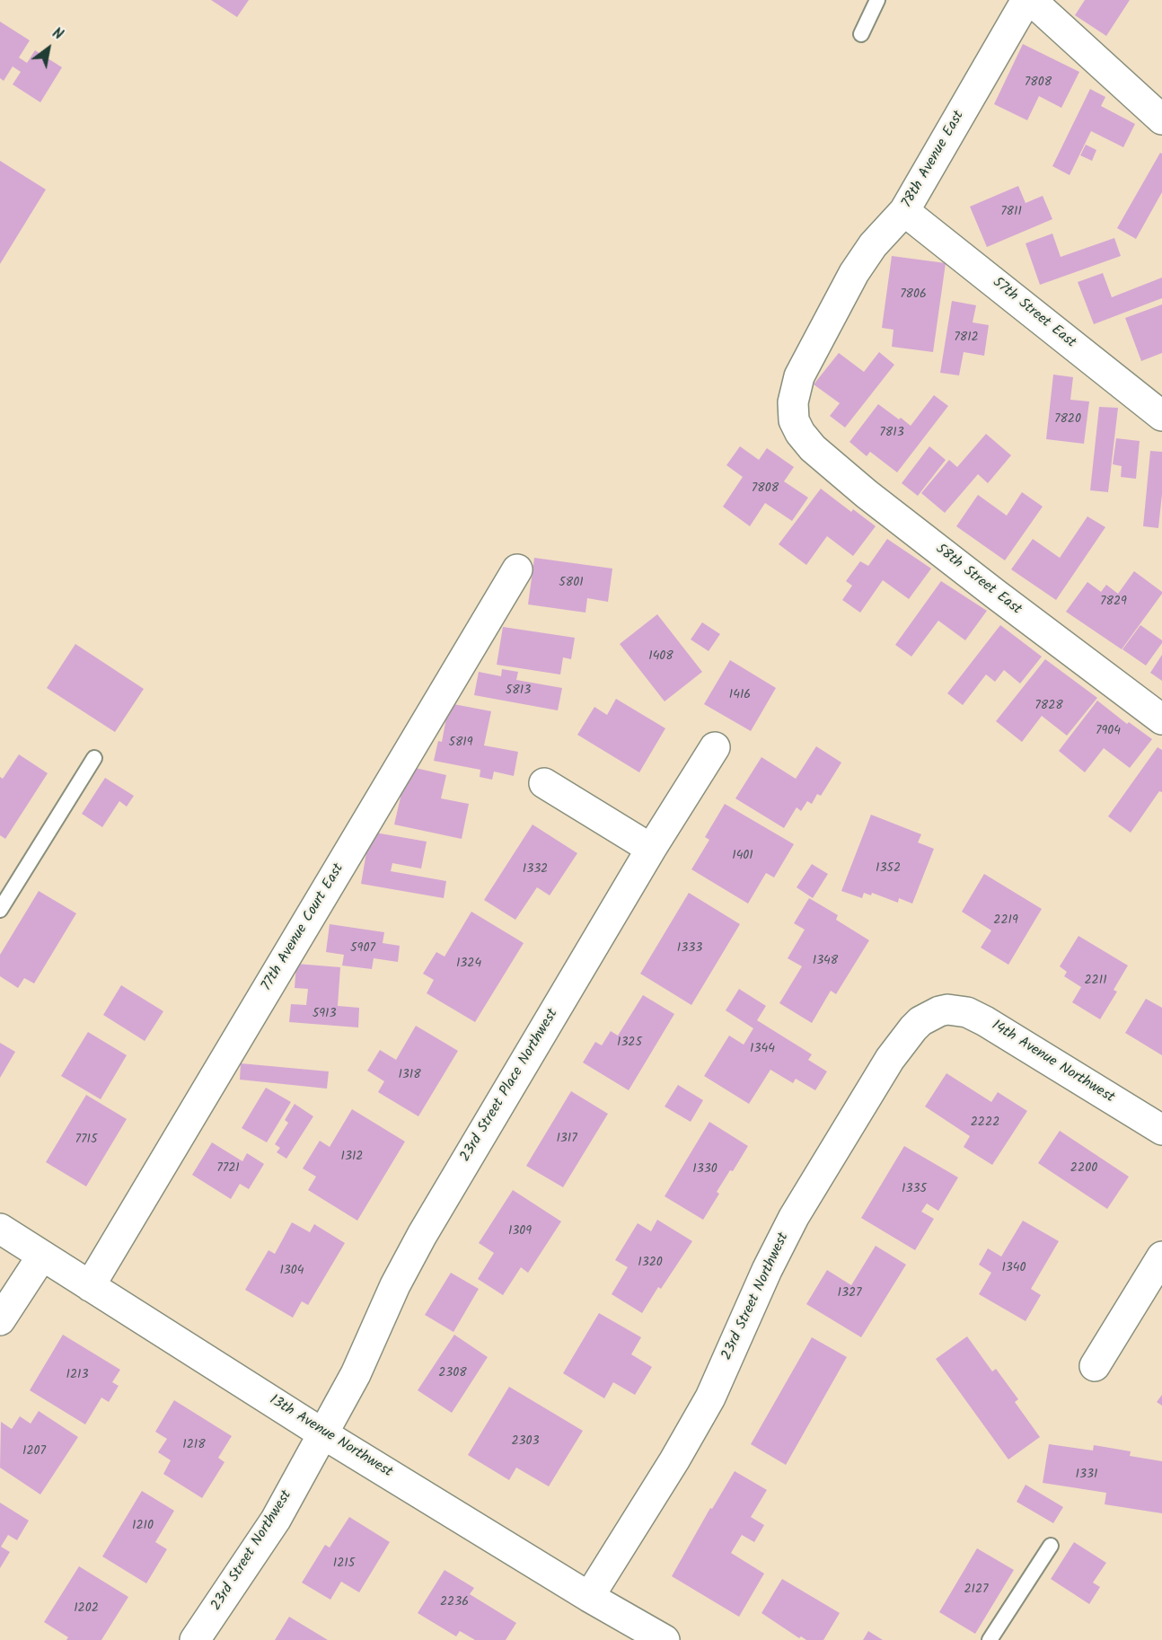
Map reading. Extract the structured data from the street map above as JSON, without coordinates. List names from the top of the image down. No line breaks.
{"streets":{"street":["78th Avenue East","57th Street East","58th Street East","77th Avenue Court East","14th Avenue Northwest","23rd Street Place Northwest","23rd Street Northwest","13th Avenue Northwest"]},"crossings":[["78th Avenue East","57th Street East"],["78th Avenue East","58th Street East"],["77th Avenue Court East","13th Avenue Northwest"],["14th Avenue Northwest","23rd Street Northwest"],["23rd Street Place Northwest","23rd Street Northwest"],["23rd Street Place Northwest","13th Avenue Northwest"],["23rd Street Northwest","13th Avenue Northwest"]],"house_numbers":["7808","7811","7806","7812","7820","7813","7808","5801","7829","1408","5813","1416","7828","7904","5819","1401","1352","1332","2219","5907","1333","1348","1324","2211","5913","1325","1344","1318","2222","1317","7715","1312","7721","2200","1330","1335","1309","1320","1340","1304","1327","2308","1213","2303","1218","1207","1331","1210","1215","2127","2236","1202"],"north":"top right"}
